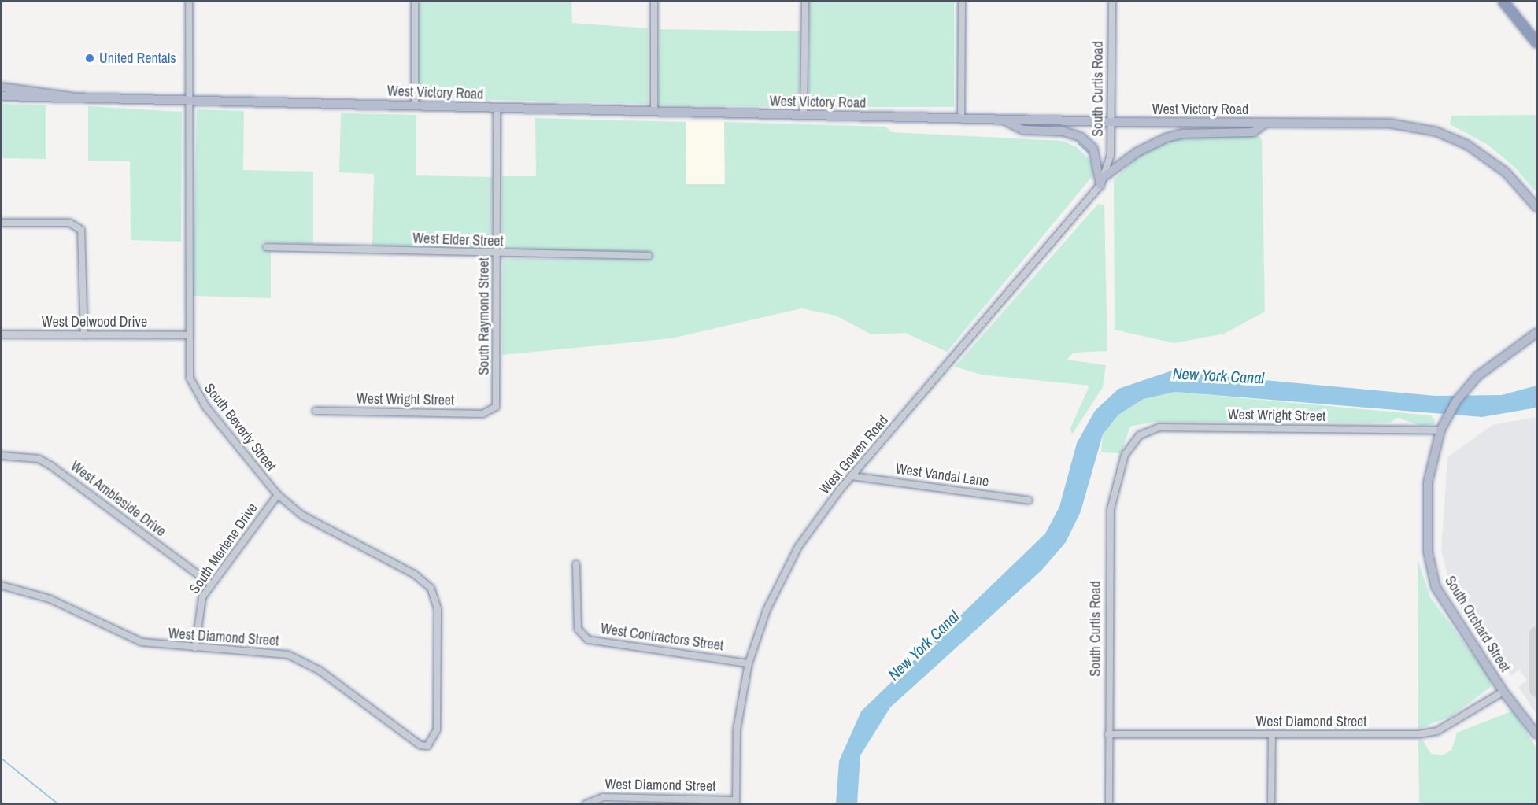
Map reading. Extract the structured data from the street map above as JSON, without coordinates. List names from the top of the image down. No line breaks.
{"streets":{"main road":["West Victory Road","South Orchard Street"],"street":["South Curtis Road","West Elder Street","South Raymond Street","West Delwood Drive","West Wright Street","South Beverly Street","West Gowen Road","West Vandal Lane","West Ambleside Drive","South Merlene Drive","West Diamond Street","West Contractors Street"]},"crossings":[["South Curtis Road","West Victory Road"],["South Curtis Road","West Wright Street"],["South Curtis Road","West Gowen Road"],["South Curtis Road","West Diamond Street"],["West Victory Road","South Raymond Street"],["West Victory Road","South Beverly Street"],["West Elder Street","South Raymond Street"],["South Raymond Street","West Wright Street"],["West Delwood Drive","South Beverly Street"],["West Wright Street","South Orchard Street"],["South Beverly Street","South Merlene Drive"],["South Beverly Street","West Diamond Street"],["West Gowen Road","West Vandal Lane"],["West Gowen Road","West Diamond Street"],["West Gowen Road","West Contractors Street"],["West Ambleside Drive","South Merlene Drive"],["South Merlene Drive","West Diamond Street"],["South Orchard Street","West Diamond Street"]],"water":["New York Canal"],"places":["United Rentals"]}
